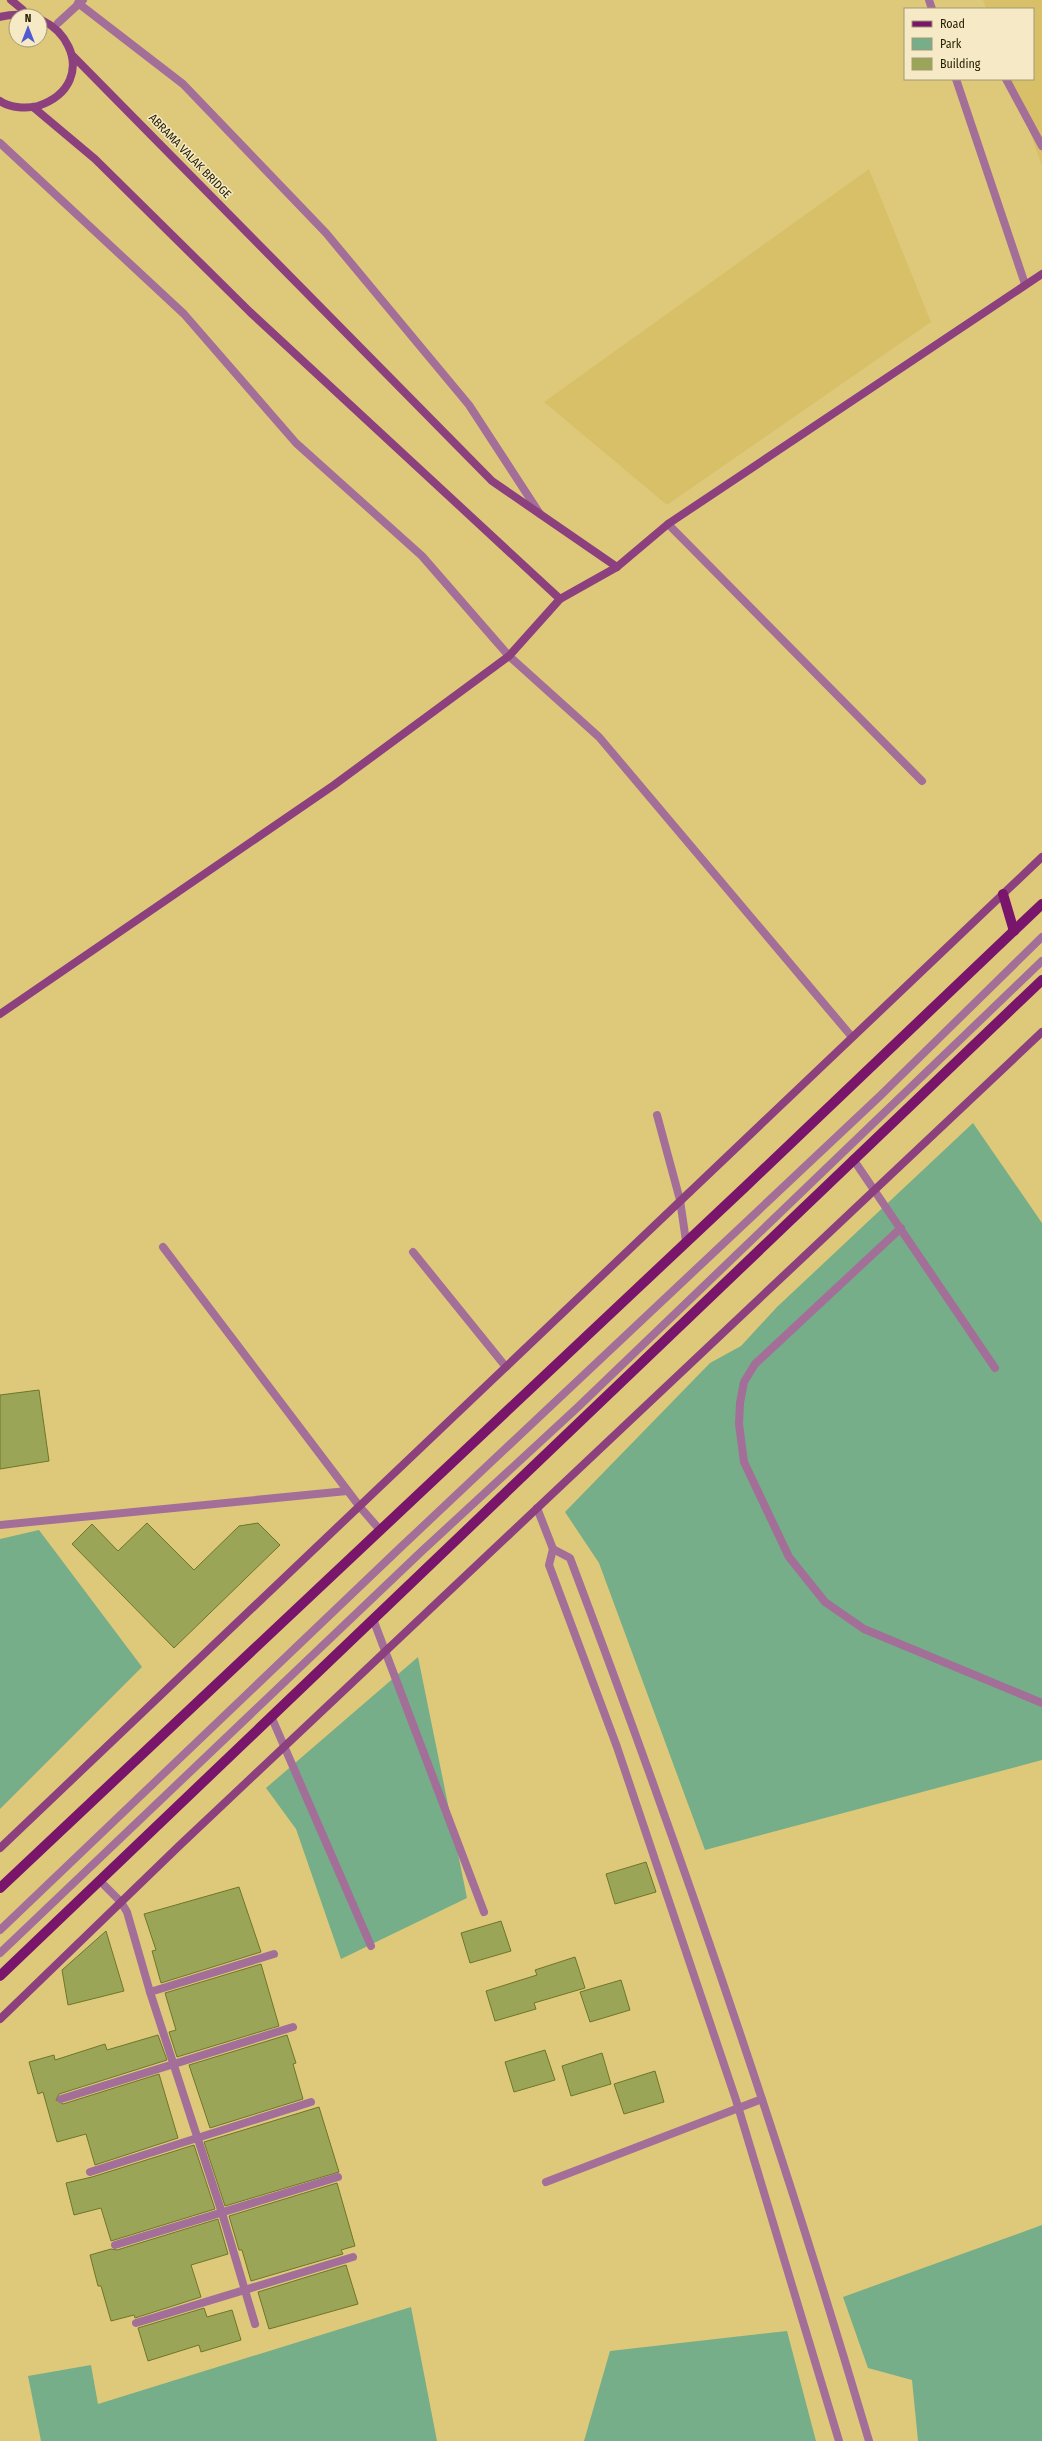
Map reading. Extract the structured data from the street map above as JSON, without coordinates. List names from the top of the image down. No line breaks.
{"streets":{"street":["ABRAMA VALAK BRIDGE"]},"legend":["Road","Park","Building"],"north":"top"}
